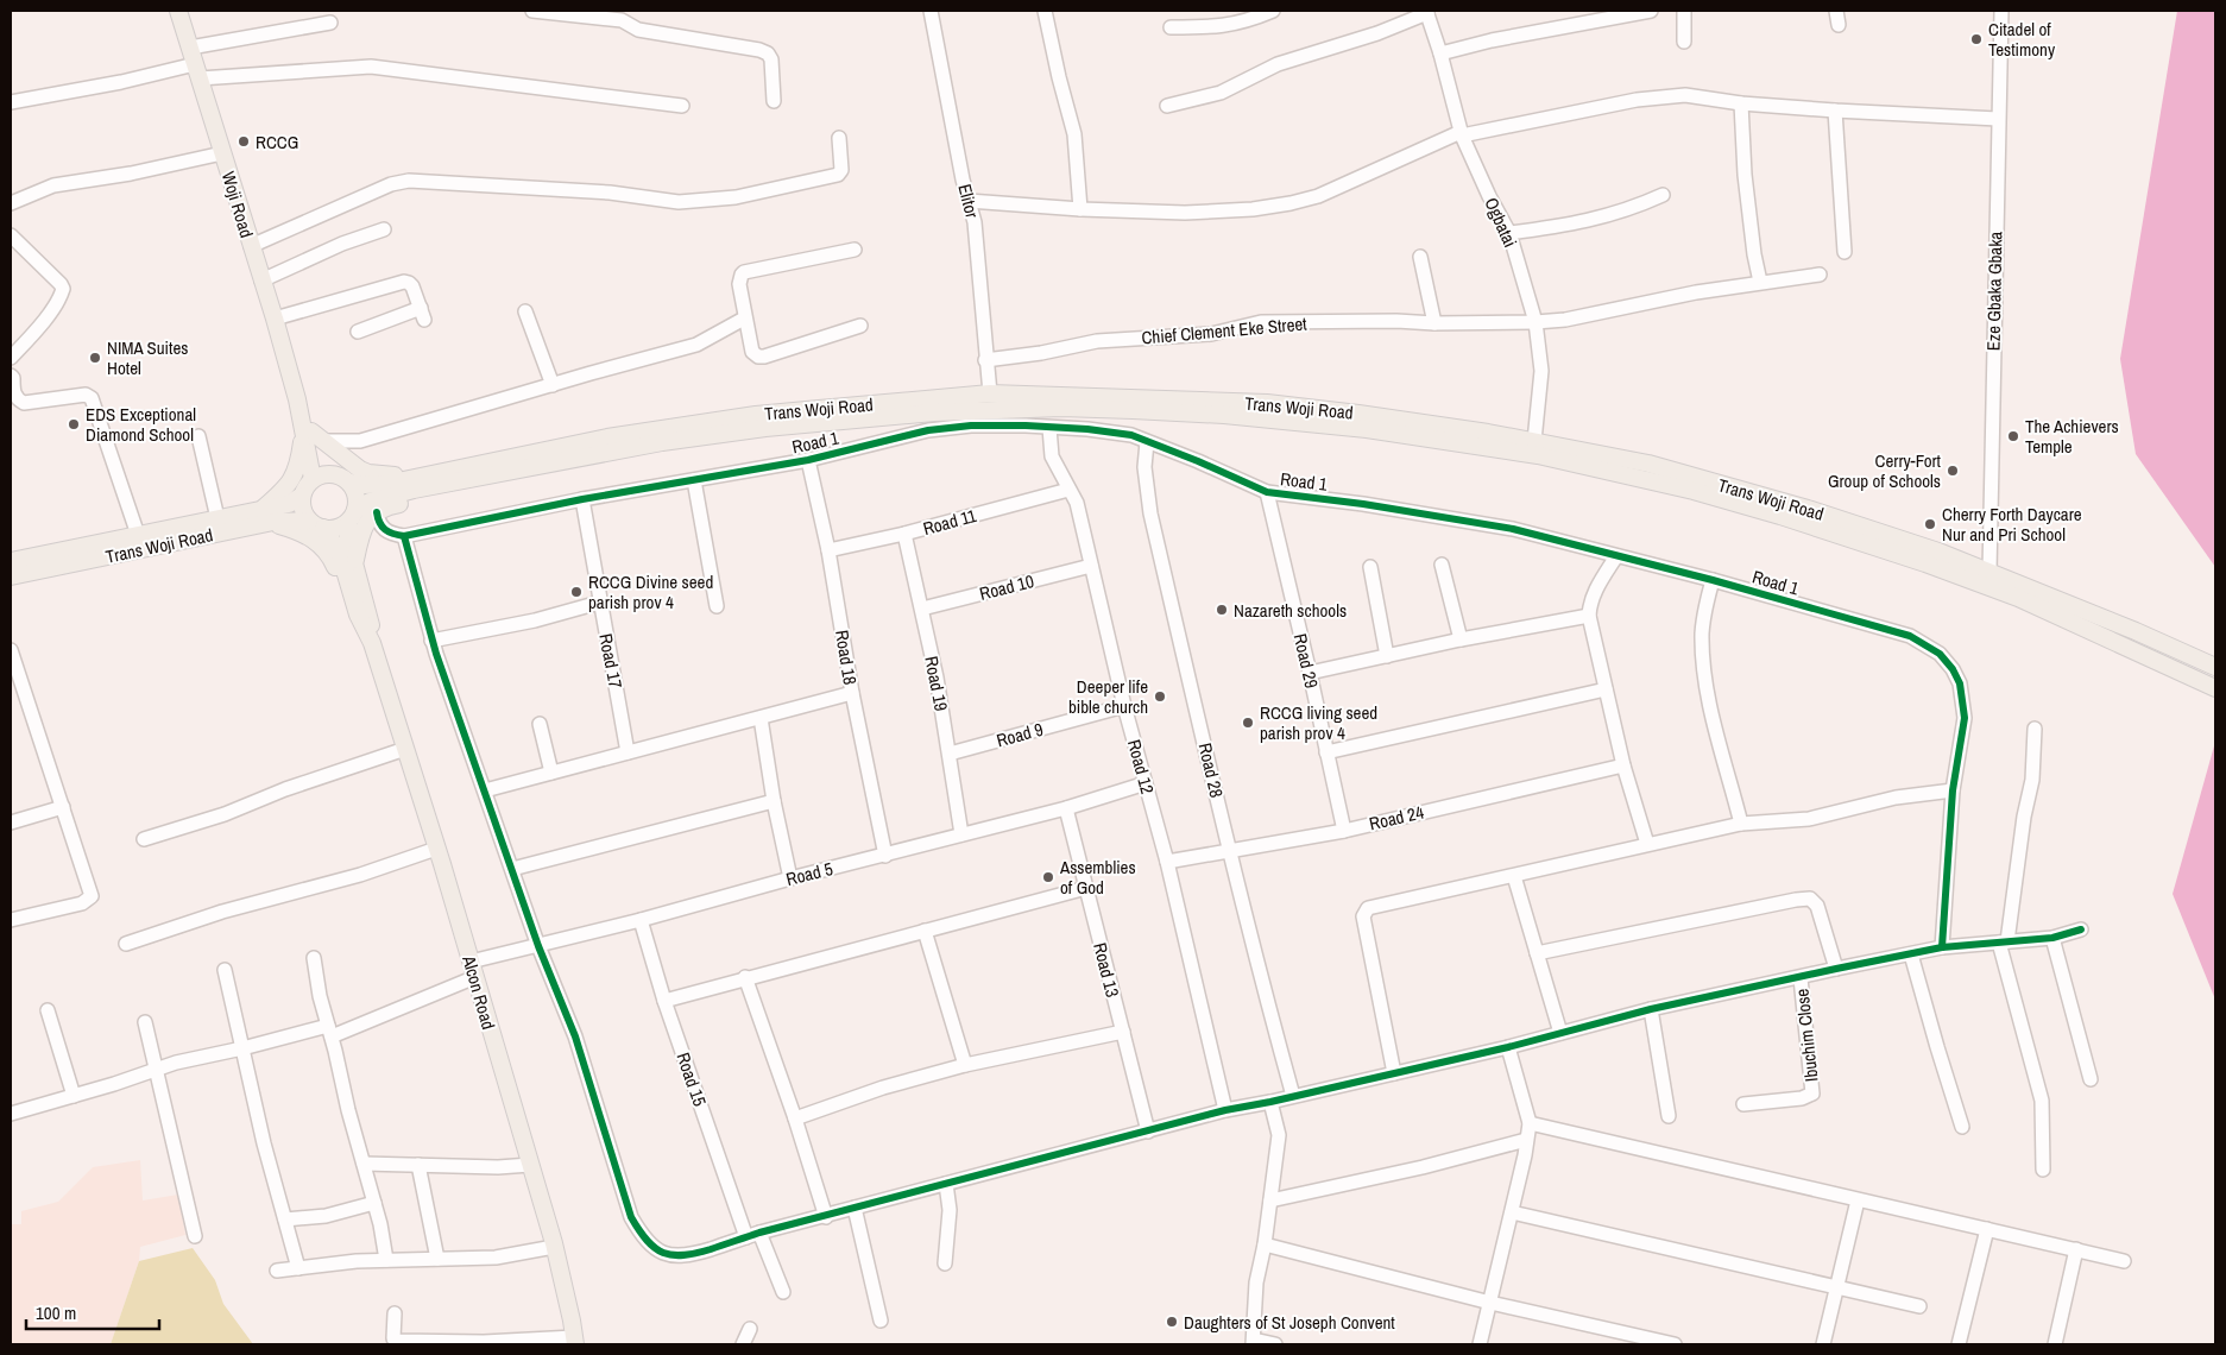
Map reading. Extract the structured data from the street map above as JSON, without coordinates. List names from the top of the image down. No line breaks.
{"streets":{"main road":["Woji Road","Trans Woji Road","Alcon Road"],"street":["Elitor","Ogbatai","Eze Gbaka Gbaka","Chief Clement Eke Street","Road 1","Road 11","Road 10","Road 18","Road 17","Road 29","Road 19","Road 9","Road 12","Road 28","Road 24","Road 5","Road 13","Ibuchim Close","Road 15"]},"crossings":[["Elitor","Chief Clement Eke Street"],["Elitor","Trans Woji Road"],["Woji Road","Trans Woji Road"],["Ogbatai","Chief Clement Eke Street"],["Ogbatai","Trans Woji Road"],["Eze Gbaka Gbaka","Trans Woji Road"],["Road 1","Road 18"],["Road 1","Road 17"],["Road 1","Road 29"],["Road 1","Road 12"],["Road 1","Road 28"],["Road 11","Road 18"],["Road 11","Road 19"],["Road 11","Road 12"],["Road 10","Road 19"],["Road 10","Road 12"],["Road 18","Road 5"],["Road 29","Road 24"],["Road 19","Road 9"],["Road 19","Road 5"],["Road 9","Road 12"],["Road 12","Road 24"],["Road 12","Road 5"],["Road 28","Road 24"],["Road 5","Road 13"],["Road 5","Alcon Road"],["Road 5","Road 15"]],"places":["Citadel of Testimony","RCCG","NIMA Suites Hotel","EDS Exceptional Diamond School","The Achievers Temple","Cerry-Fort Group of Schools","Cherry Forth Daycare Nur and Pri School","RCCG Divine seed parish prov 4","Nazareth schools","Deeper life bible church","RCCG living seed parish prov 4","Assemblies of God","Daughters of St Joseph Convent"],"scale_bar":"100 m"}
